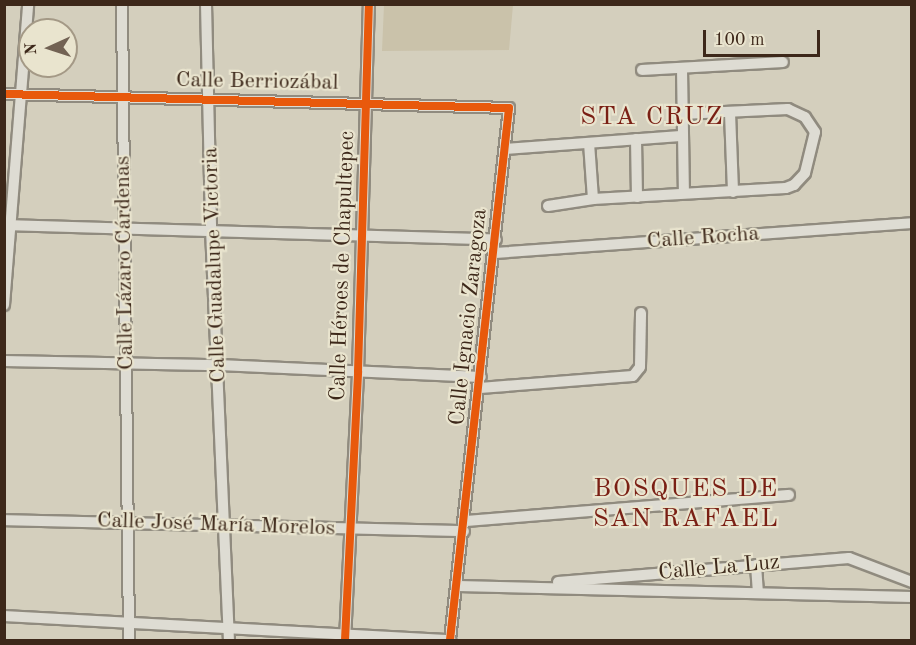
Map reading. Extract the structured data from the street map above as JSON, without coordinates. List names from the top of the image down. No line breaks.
{"streets":{"street":["Calle Berriozábal","Calle Rocha","Calle Lázaro Cárdenas","Calle Guadalupe Victoria","Calle Héroes de Chapultepec","Calle Ignacio Zaragoza","Calle José María Morelos","Calle La Luz"]},"crossings":[["Calle Berriozábal","Calle Lázaro Cárdenas"],["Calle Berriozábal","Calle Guadalupe Victoria"],["Calle Berriozábal","Calle Héroes de Chapultepec"],["Calle Berriozábal","Calle Ignacio Zaragoza"],["Calle Rocha","Calle Ignacio Zaragoza"],["Calle Lázaro Cárdenas","Calle José María Morelos"],["Calle Guadalupe Victoria","Calle José María Morelos"],["Calle Héroes de Chapultepec","Calle José María Morelos"],["Calle Ignacio Zaragoza","Calle José María Morelos"],["Calle Ignacio Zaragoza","Calle La Luz"]],"districts":["STA CRUZ","BOSQUES DE SAN RAFAEL"],"scale_bar":"100 m","north":"left"}
